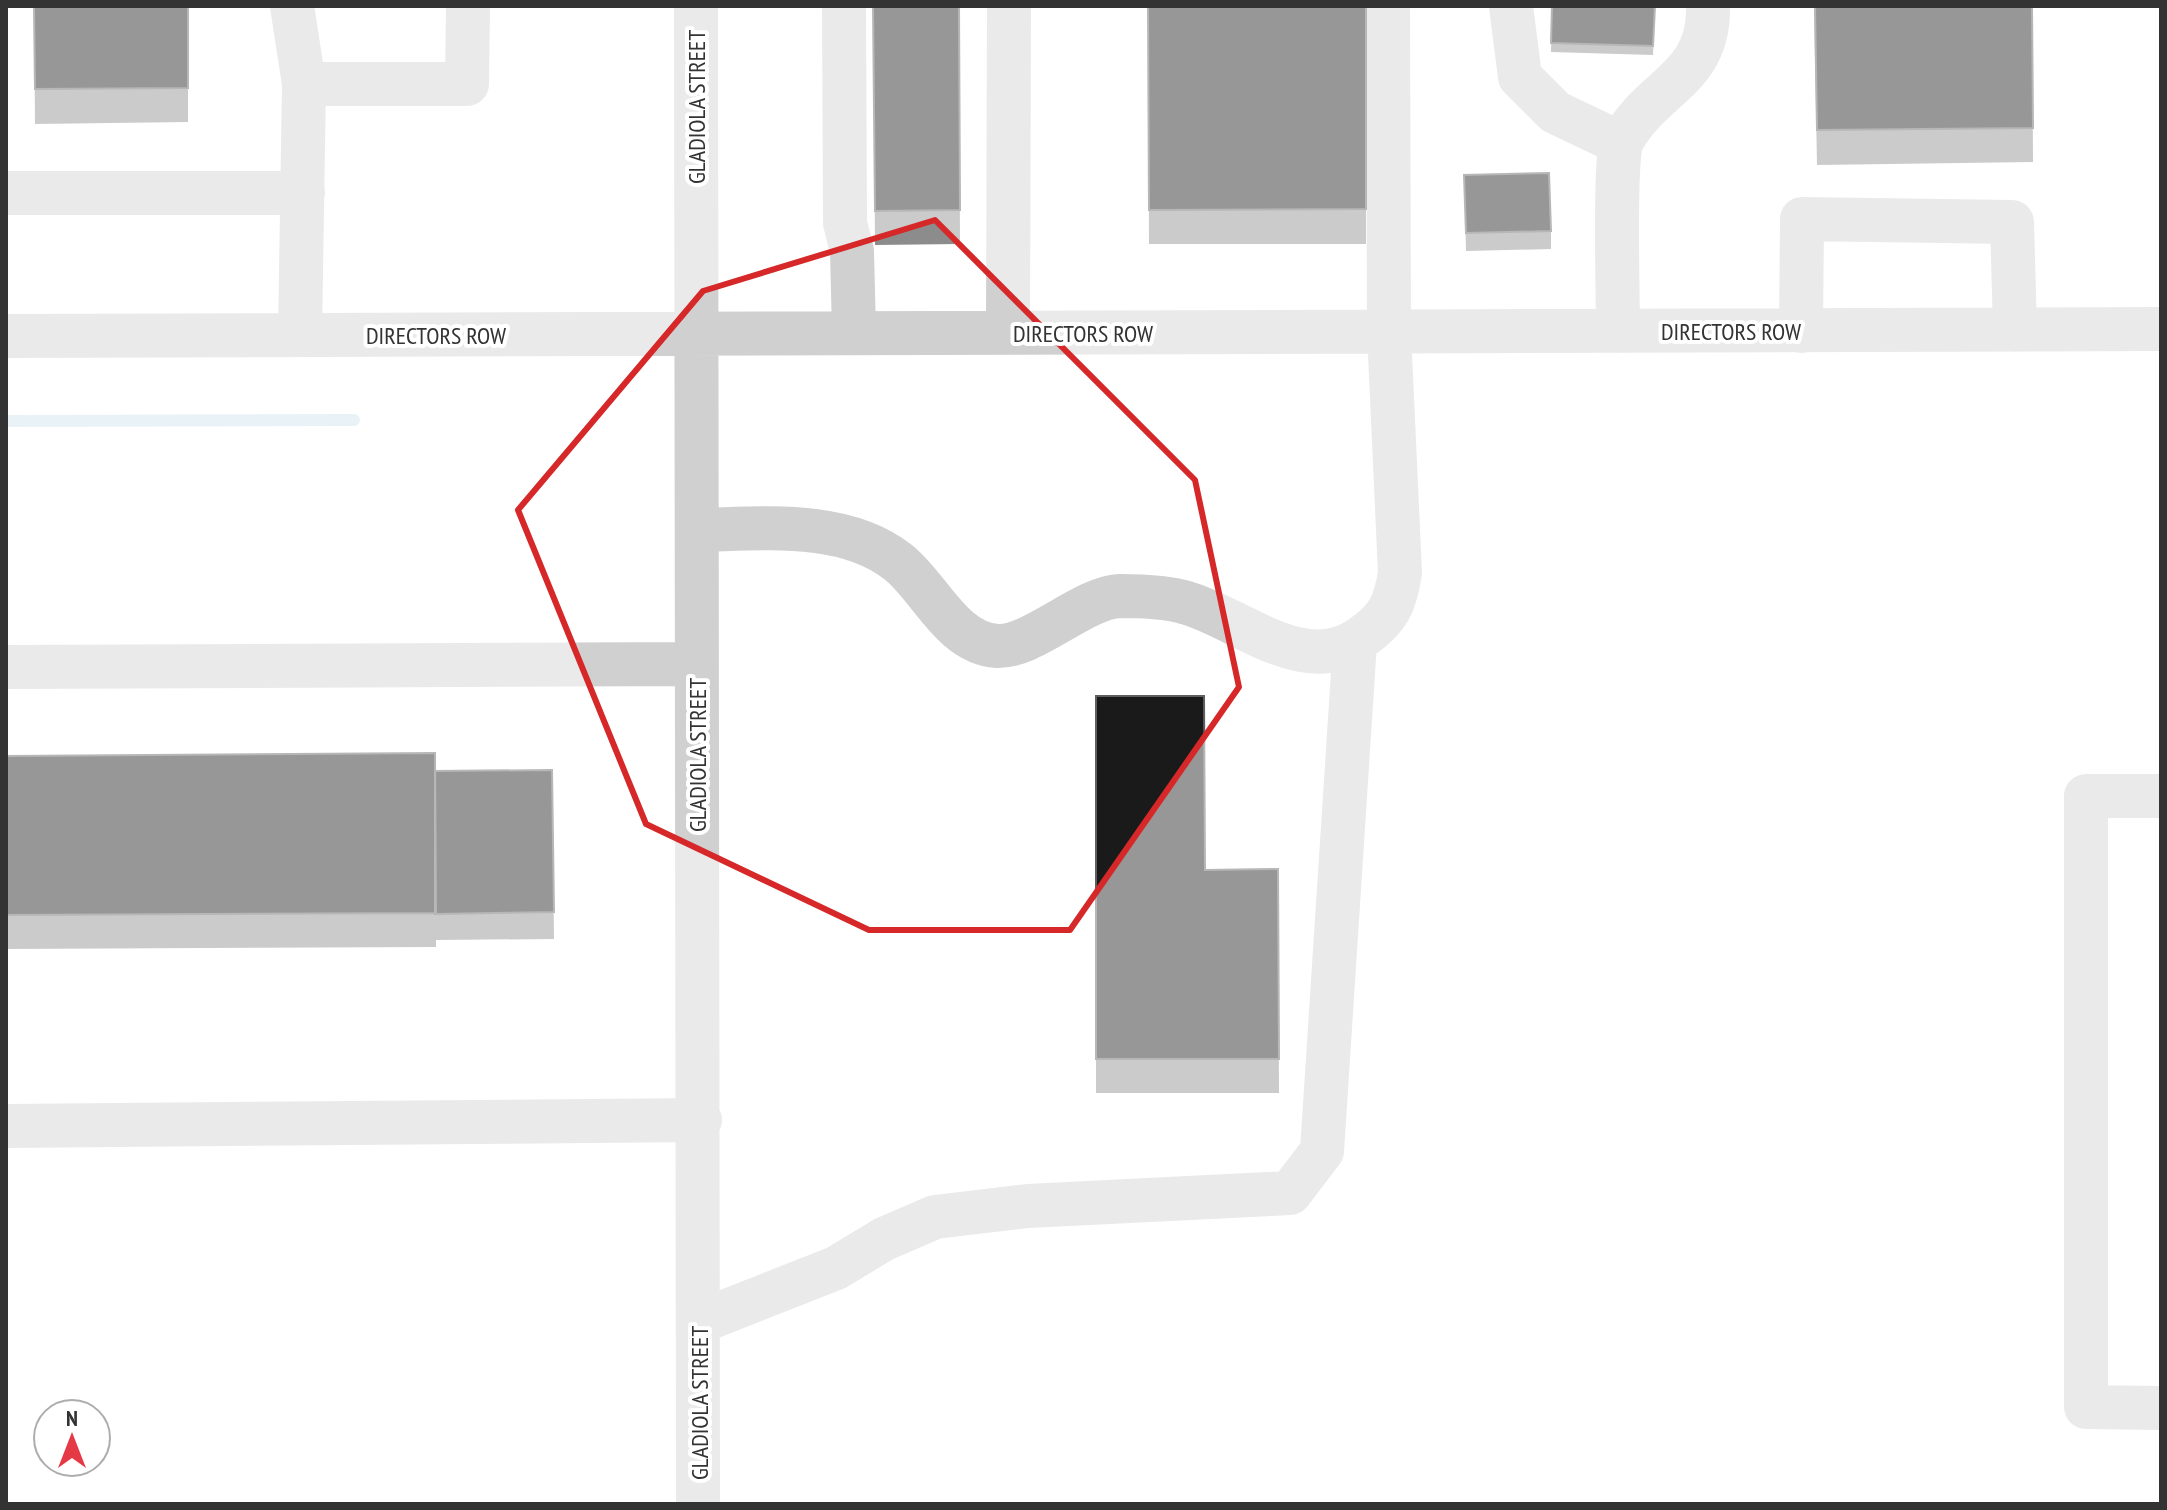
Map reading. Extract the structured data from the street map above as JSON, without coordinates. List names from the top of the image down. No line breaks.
{"streets":{"street":["GLADIOLA STREET","DIRECTORS ROW"]},"crossings":[["GLADIOLA STREET","DIRECTORS ROW"]],"north":"top"}
